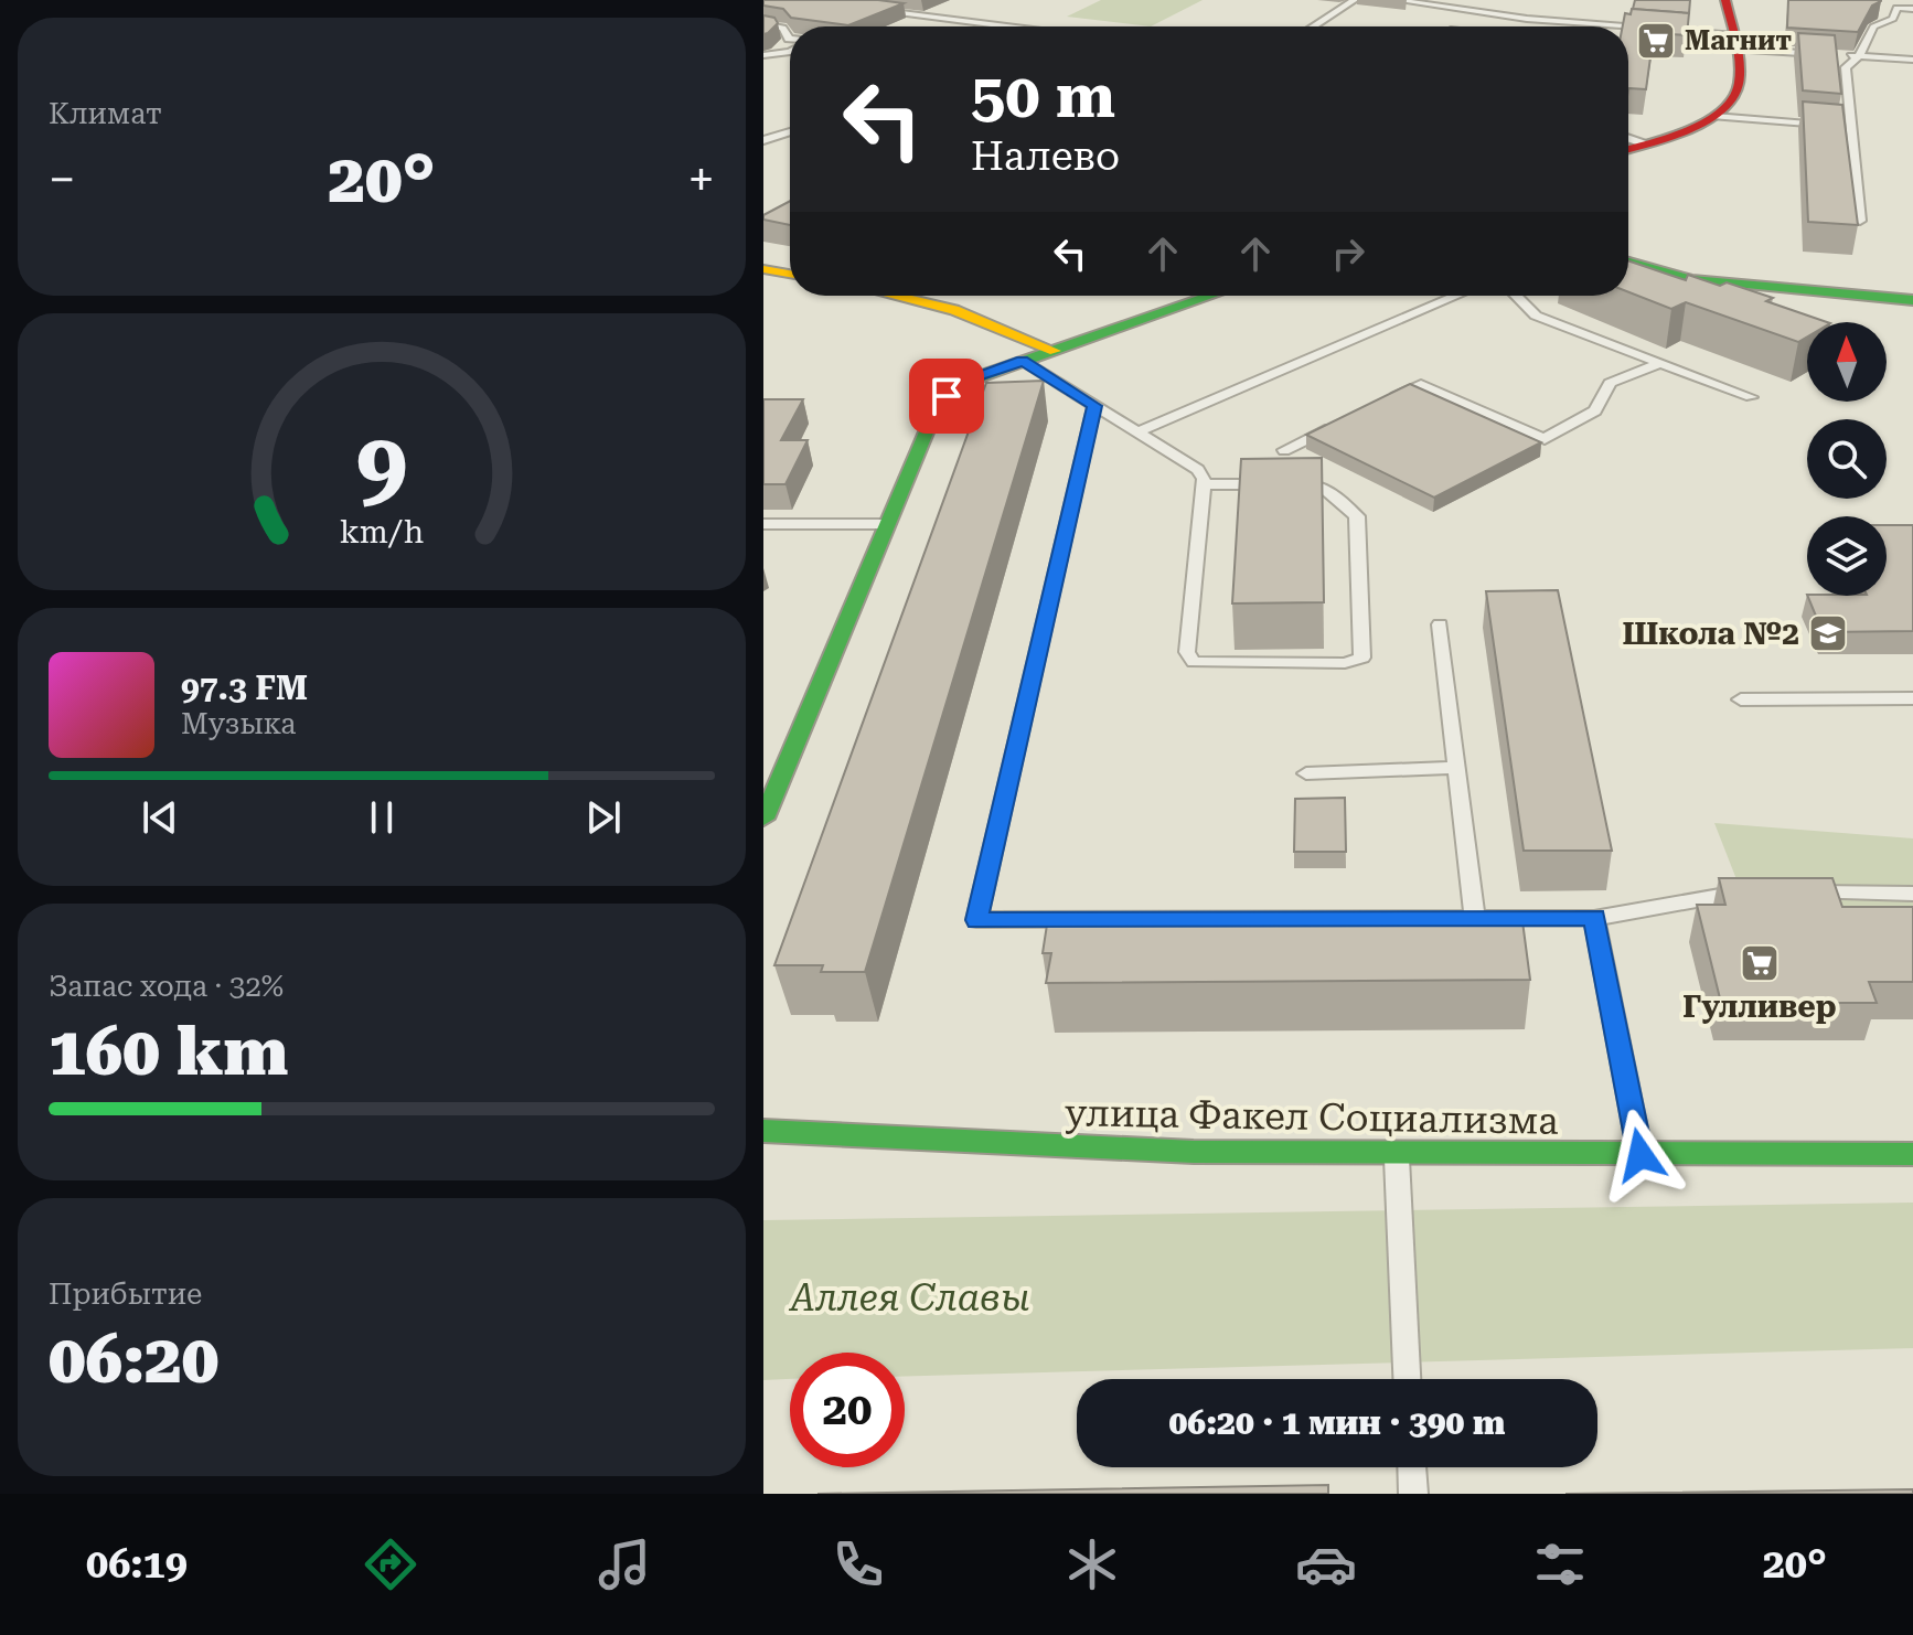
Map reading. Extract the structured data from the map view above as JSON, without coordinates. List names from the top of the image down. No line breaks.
{"streets":{"street":["улица Факел Социализма"]},"parks":["Аллея Славы"],"places":{"supermarket":["Магнит","Гулливер"],"school or university":["Школа №2"]},"north":"top","page":{"tile":["Климат",["Запас хода · 32%","160 km"],["Прибытие","06:20"]],"turn":["50 m","Налево"],"heat":["−","20°","+"],"song":["97.3 FM","Музыка"],"limit":"20","trip":"06:20 · 1 мин · 390 m","tabs":["06:19","20°"],"gauge":["9","km/h"]}}
